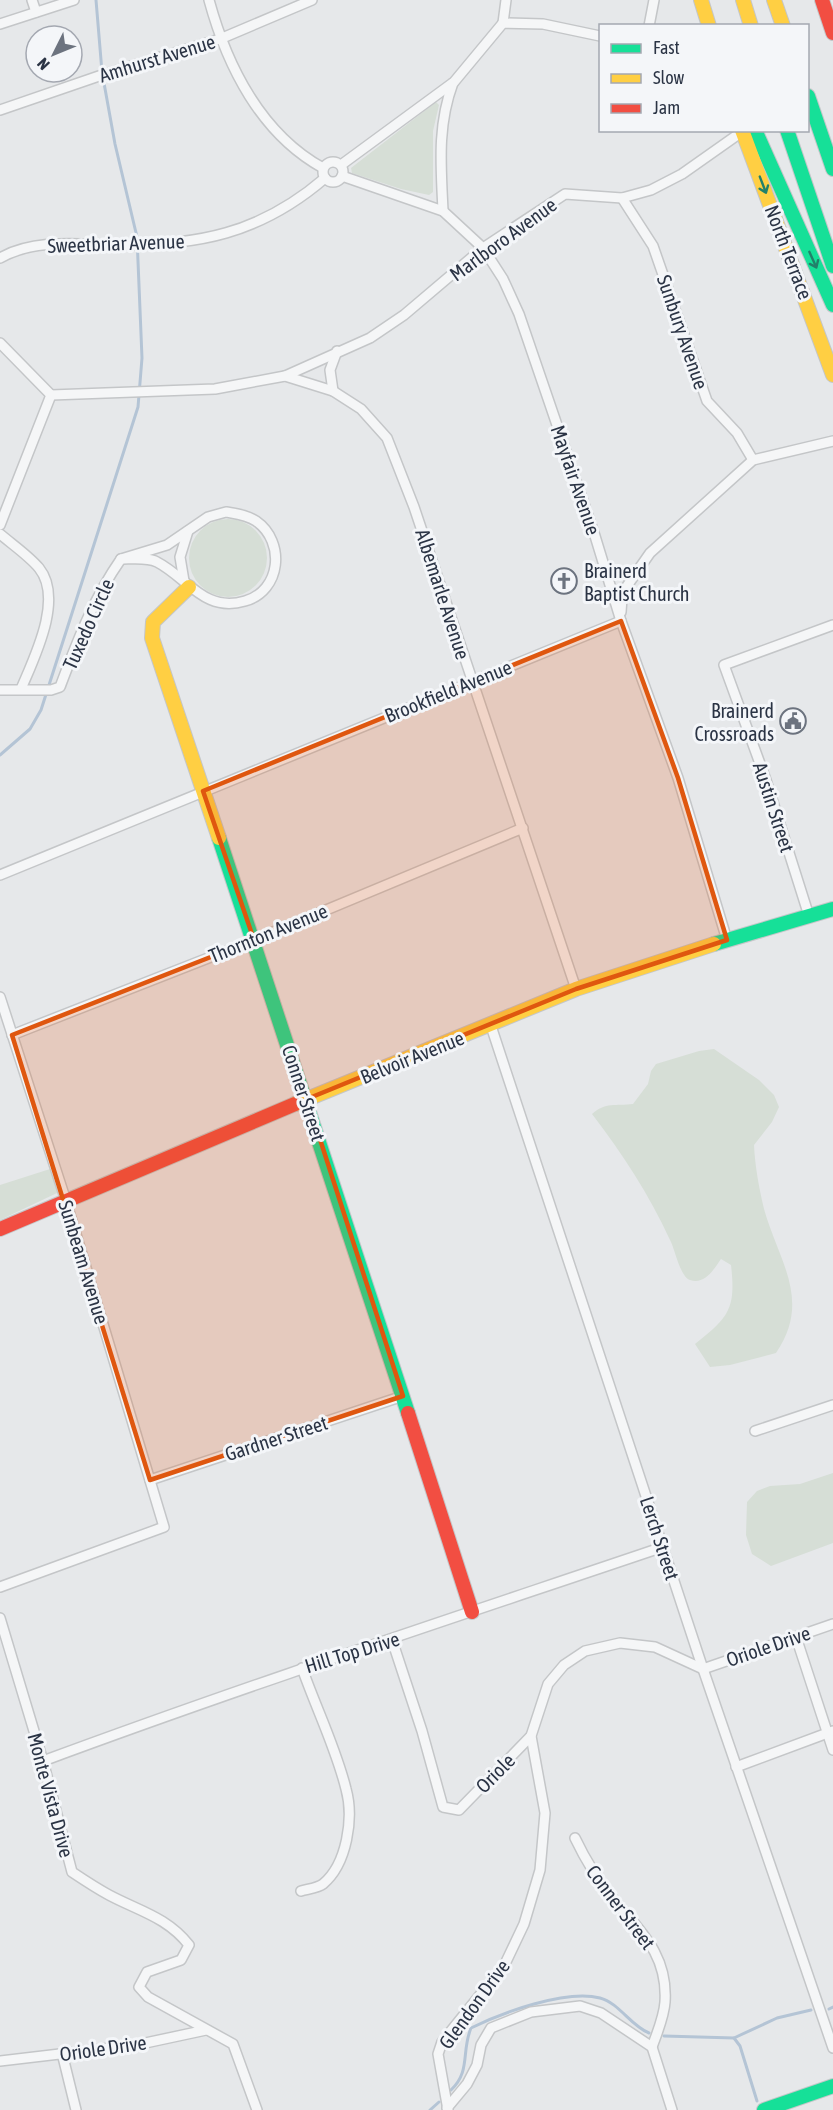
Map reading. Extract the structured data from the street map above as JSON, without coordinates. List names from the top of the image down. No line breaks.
{"streets":{"main road":["North Terrace","Belvoir Avenue","Conner Street"],"street":["Amhurst Avenue","Marlboro Avenue","Sweetbriar Avenue","Sunbury Avenue","Mayfair Avenue","Albemarle Avenue","Tuxedo Circle","Brookfield Avenue","Austin Street","Thornton Avenue","Sunbeam Avenue","Gardner Street","Lerch Street","Oriole Drive","Hill Top Drive","Oriole","Monte Vista Drive","Glendon Drive"]},"crossings":[["Marlboro Avenue","Sunbury Avenue"],["Marlboro Avenue","Mayfair Avenue"],["Marlboro Avenue","Albemarle Avenue"],["Mayfair Avenue","Brookfield Avenue"],["Mayfair Avenue","Belvoir Avenue"],["Albemarle Avenue","Brookfield Avenue"],["Albemarle Avenue","Thornton Avenue"],["Albemarle Avenue","Belvoir Avenue"],["Tuxedo Circle","Conner Street"],["Brookfield Avenue","Conner Street"],["Austin Street","Belvoir Avenue"],["Thornton Avenue","Conner Street"],["Thornton Avenue","Sunbeam Avenue"],["Belvoir Avenue","Conner Street"],["Belvoir Avenue","Sunbeam Avenue"],["Belvoir Avenue","Lerch Street"],["Conner Street","Gardner Street"],["Conner Street","Hill Top Drive"],["Sunbeam Avenue","Gardner Street"],["Lerch Street","Oriole Drive"],["Lerch Street","Hill Top Drive"],["Lerch Street","Glendon Drive"],["Oriole Drive","Monte Vista Drive"],["Oriole Drive","Glendon Drive"],["Hill Top Drive","Oriole"],["Hill Top Drive","Monte Vista Drive"],["Oriole","Glendon Drive"]],"places":{"church":["Brainerd Baptist Church"],"public building":["Brainerd Crossroads"]},"legend":["Fast","Slow","Jam"],"north":"bottom left"}
